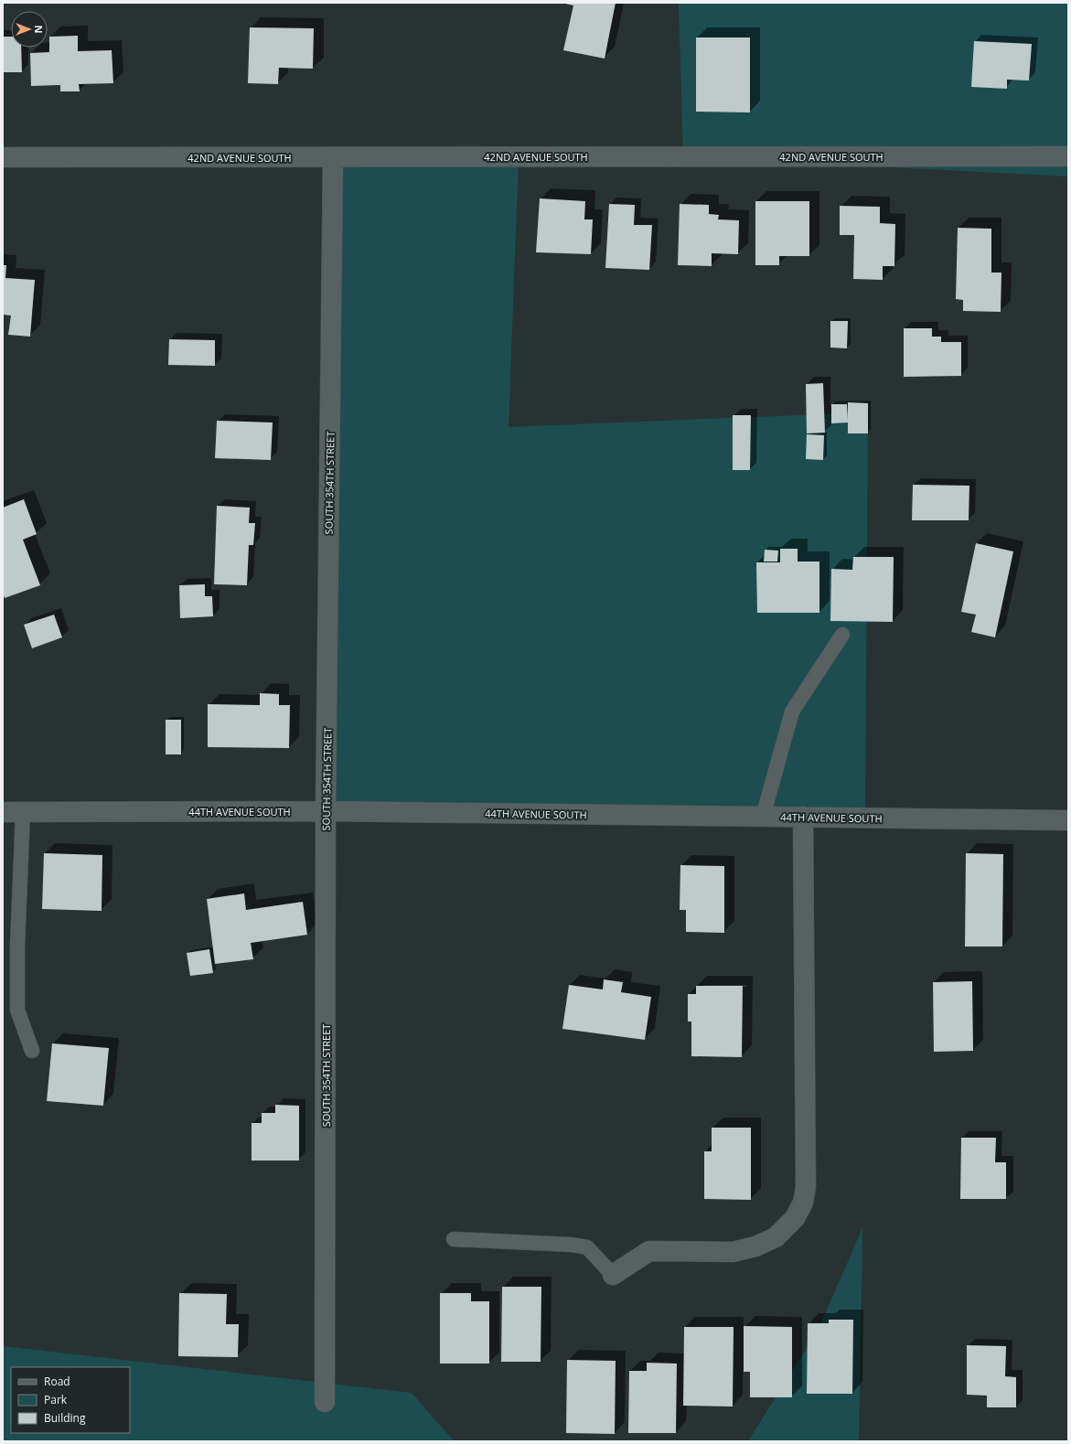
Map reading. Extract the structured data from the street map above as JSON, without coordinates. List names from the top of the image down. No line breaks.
{"streets":{"street":["42ND AVENUE SOUTH","SOUTH 354TH STREET","44TH AVENUE SOUTH"]},"crossings":[["42ND AVENUE SOUTH","SOUTH 354TH STREET"],["SOUTH 354TH STREET","44TH AVENUE SOUTH"]],"legend":["Road","Park","Building"],"north":"right"}
